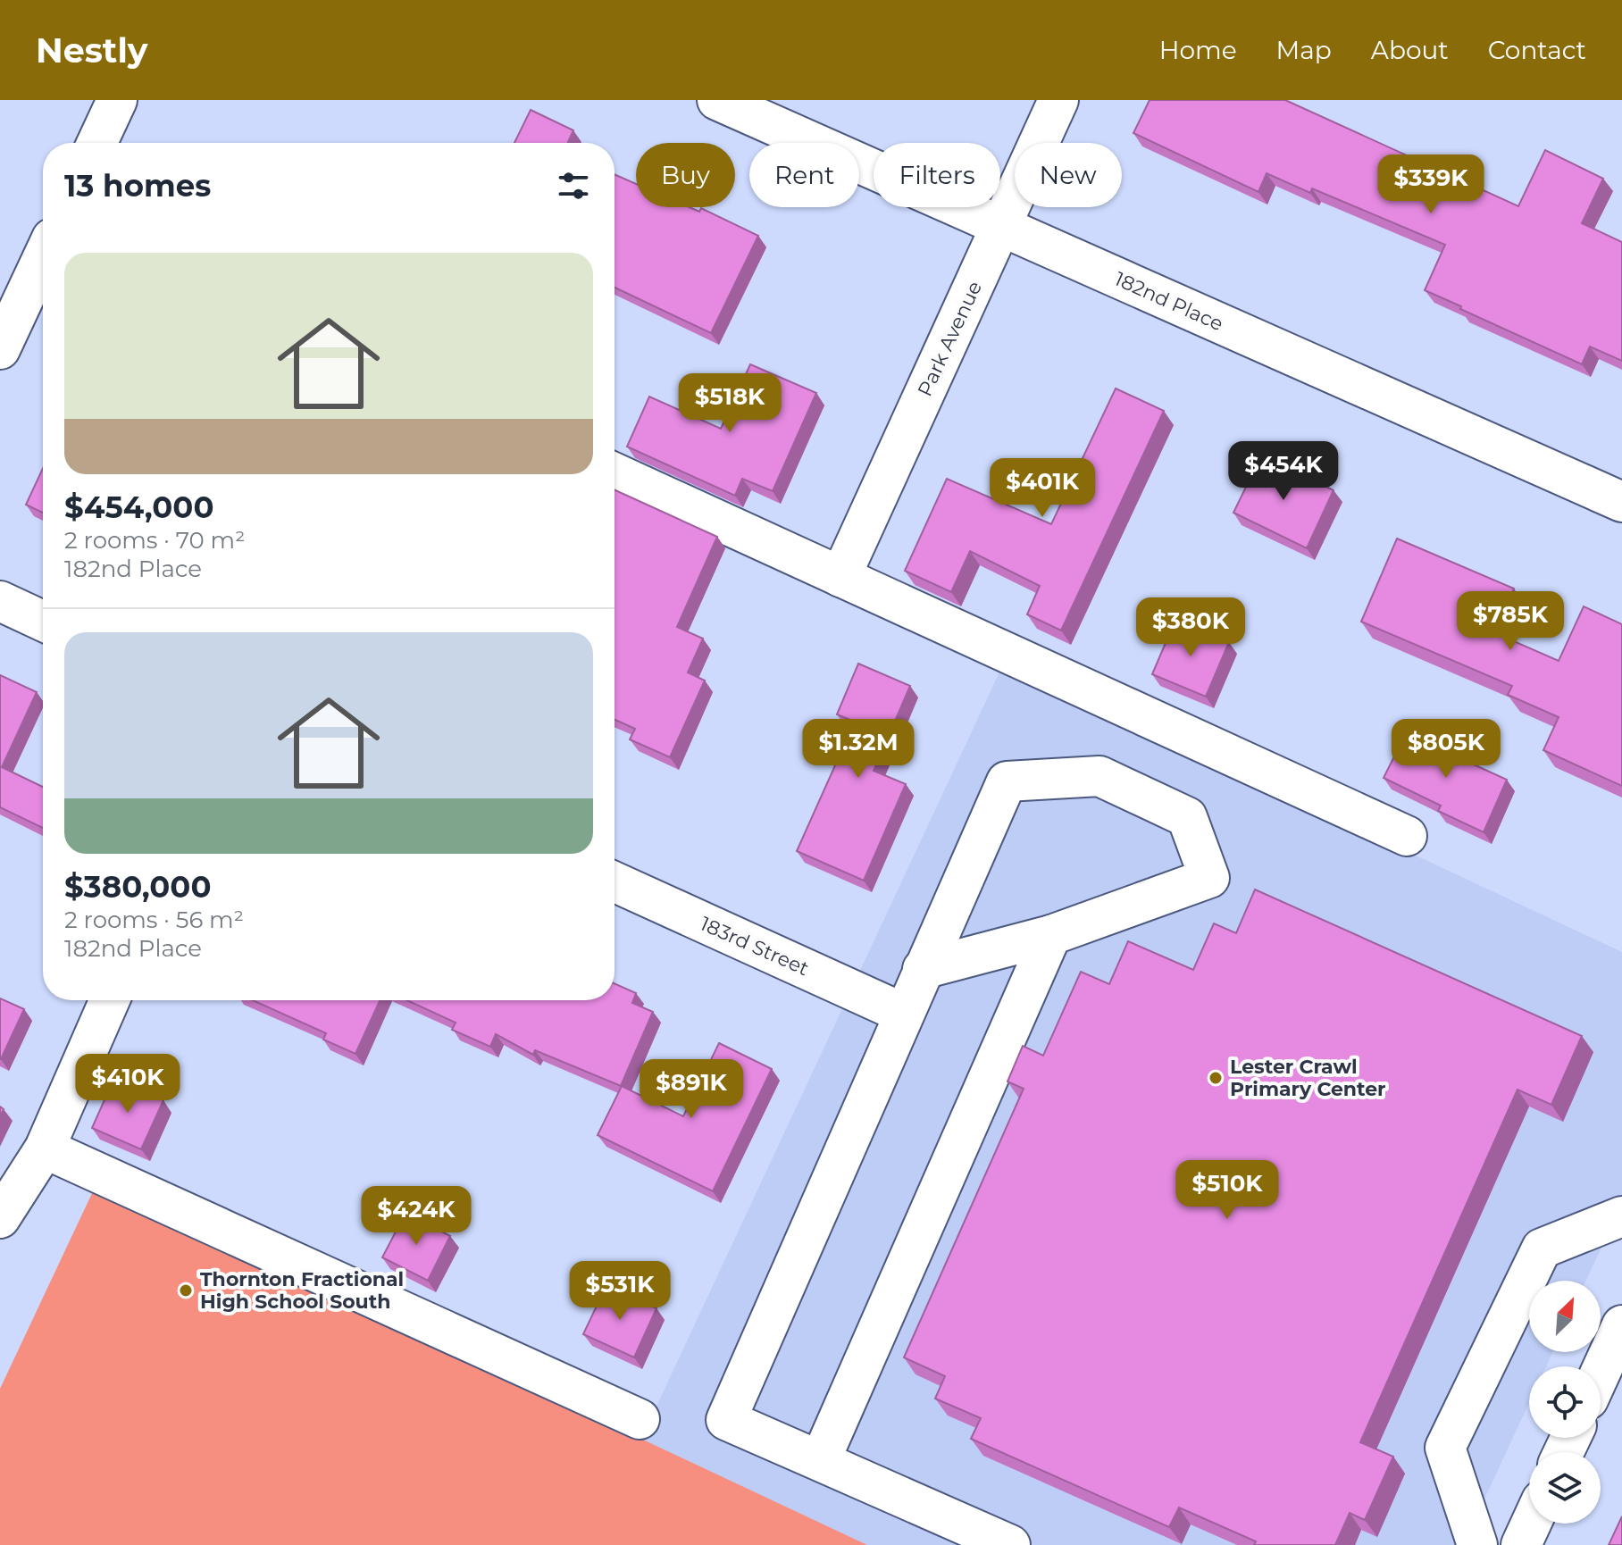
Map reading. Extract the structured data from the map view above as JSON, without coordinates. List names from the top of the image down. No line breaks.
{"streets":{"street":["182nd Place","Park Avenue","183rd Street"]},"crossings":[["182nd Place","Park Avenue"]],"places":["Lester Crawl Primary Center","Thornton Fractional High School South"],"north":"top right","page":{"header":"Nestly","nav":["Home","Map","About","Contact"],"chip":["Buy","Rent","Filters","New"],"heading":"13 homes","price":["$339K","$518K","$454K","$401K","$785K","$380K","$1.32M","$805K","$410K","$891K","$510K","$424K","$531K"],"list":[{"name":"$454,000","note":"2 rooms · 70 m² · 182nd Place"},{"name":"$380,000","note":"2 rooms · 56 m² · 182nd Place"}]}}
